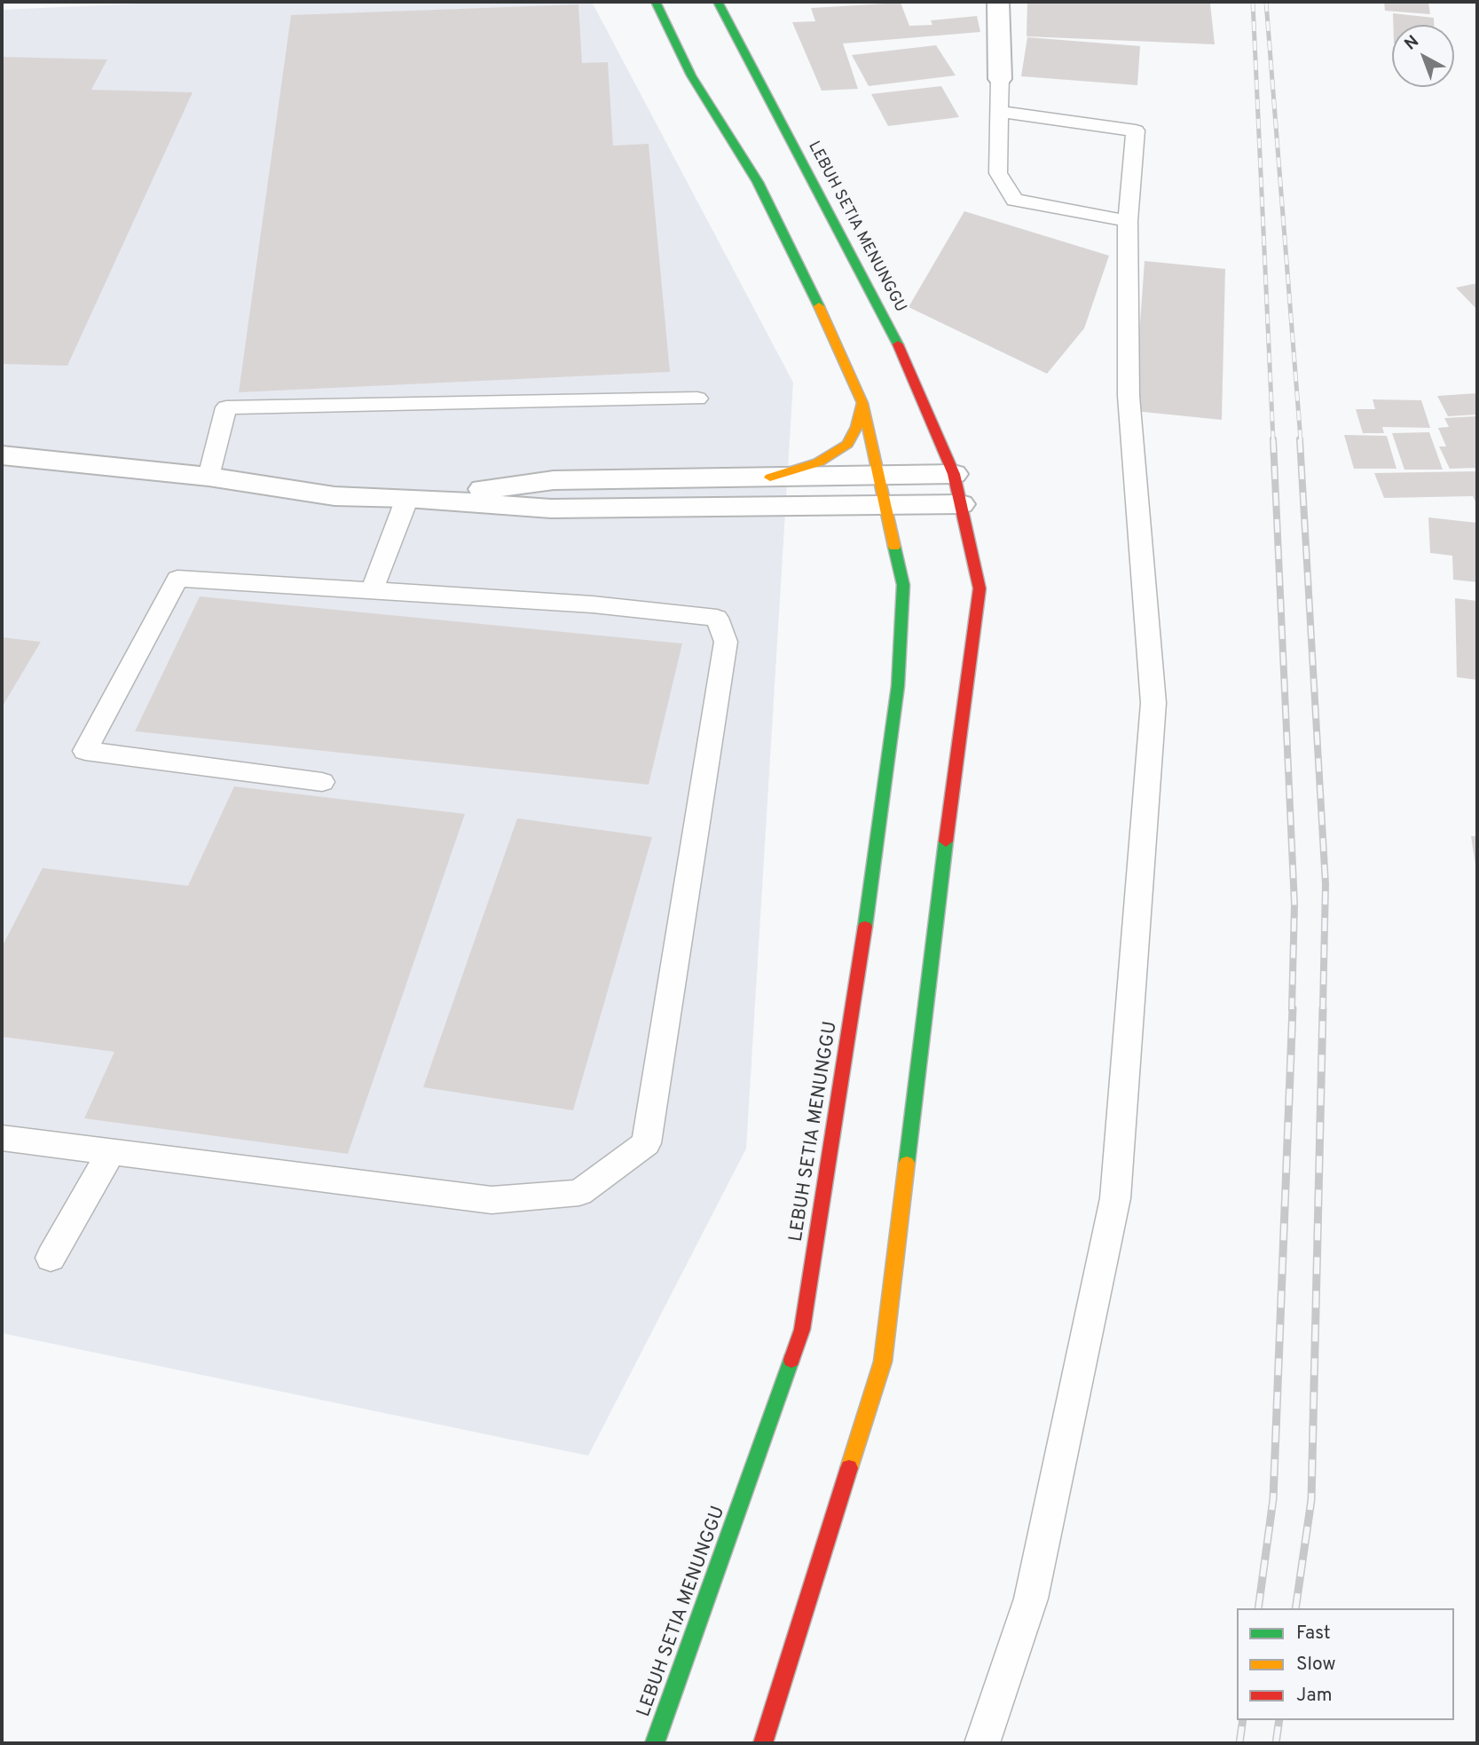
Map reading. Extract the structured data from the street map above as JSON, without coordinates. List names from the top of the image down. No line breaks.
{"streets":{"street":["LEBUH SETIA MENUNGGU"]},"legend":["Fast","Slow","Jam"],"north":"top left"}
